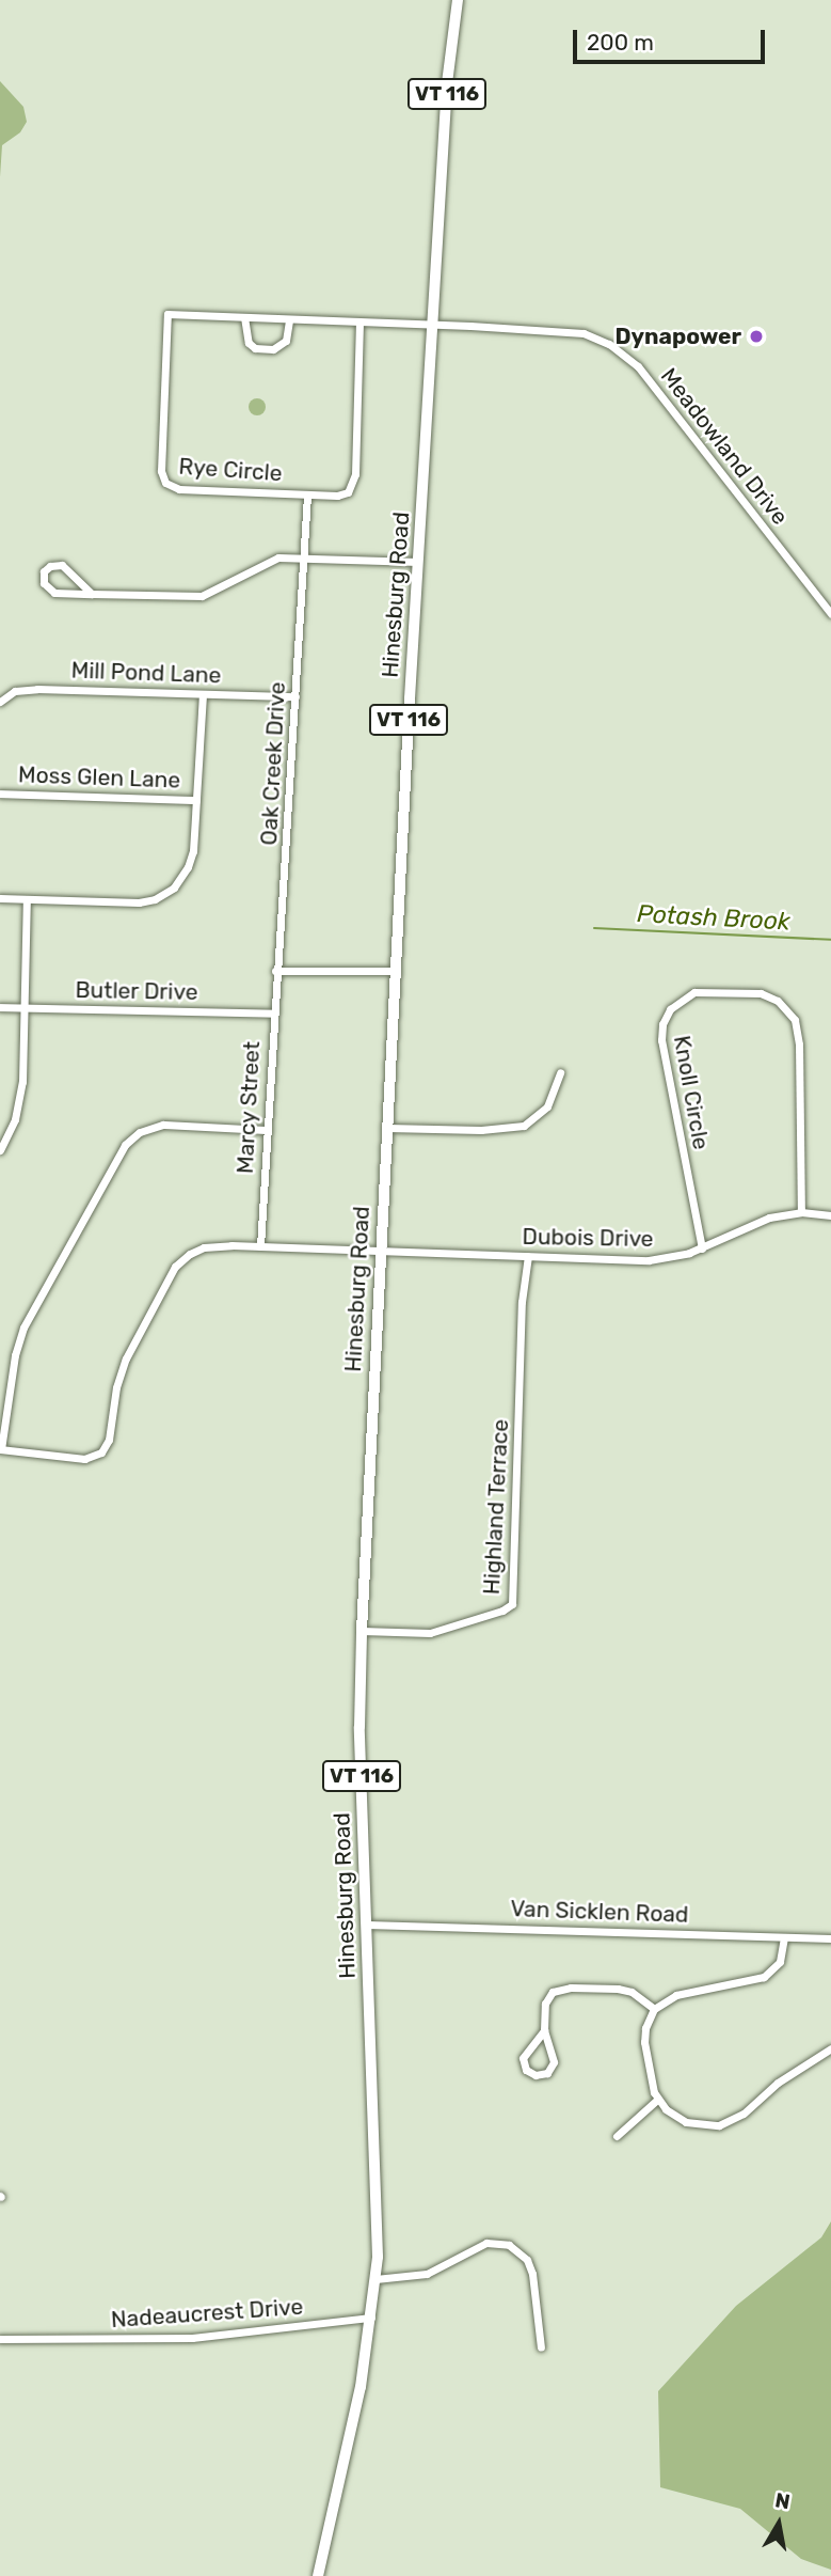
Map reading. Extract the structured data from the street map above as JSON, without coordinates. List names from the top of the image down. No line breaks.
{"streets":{"main road":["VT 116","Hinesburg Road"],"street":["Meadowland Drive","Rye Circle","Mill Pond Lane","Oak Creek Drive","Moss Glen Lane","Butler Drive","Knoll Circle","Marcy Street","Dubois Drive","Highland Terrace","Van Sicklen Road","Nadeaucrest Drive"]},"crossings":[["Meadowland Drive","Rye Circle"],["Meadowland Drive","Hinesburg Road"],["Rye Circle","Hinesburg Road"],["Rye Circle","Oak Creek Drive"],["Hinesburg Road","Dubois Drive"],["Hinesburg Road","Highland Terrace"],["Hinesburg Road","Van Sicklen Road"],["Hinesburg Road","Nadeaucrest Drive"],["Mill Pond Lane","Oak Creek Drive"],["Mill Pond Lane","Moss Glen Lane"],["Oak Creek Drive","Marcy Street"],["Butler Drive","Marcy Street"],["Knoll Circle","Dubois Drive"],["Dubois Drive","Highland Terrace"]],"water":["Potash Brook"],"places":["Dynapower"],"scale_bar":"200 m","north":"top"}
